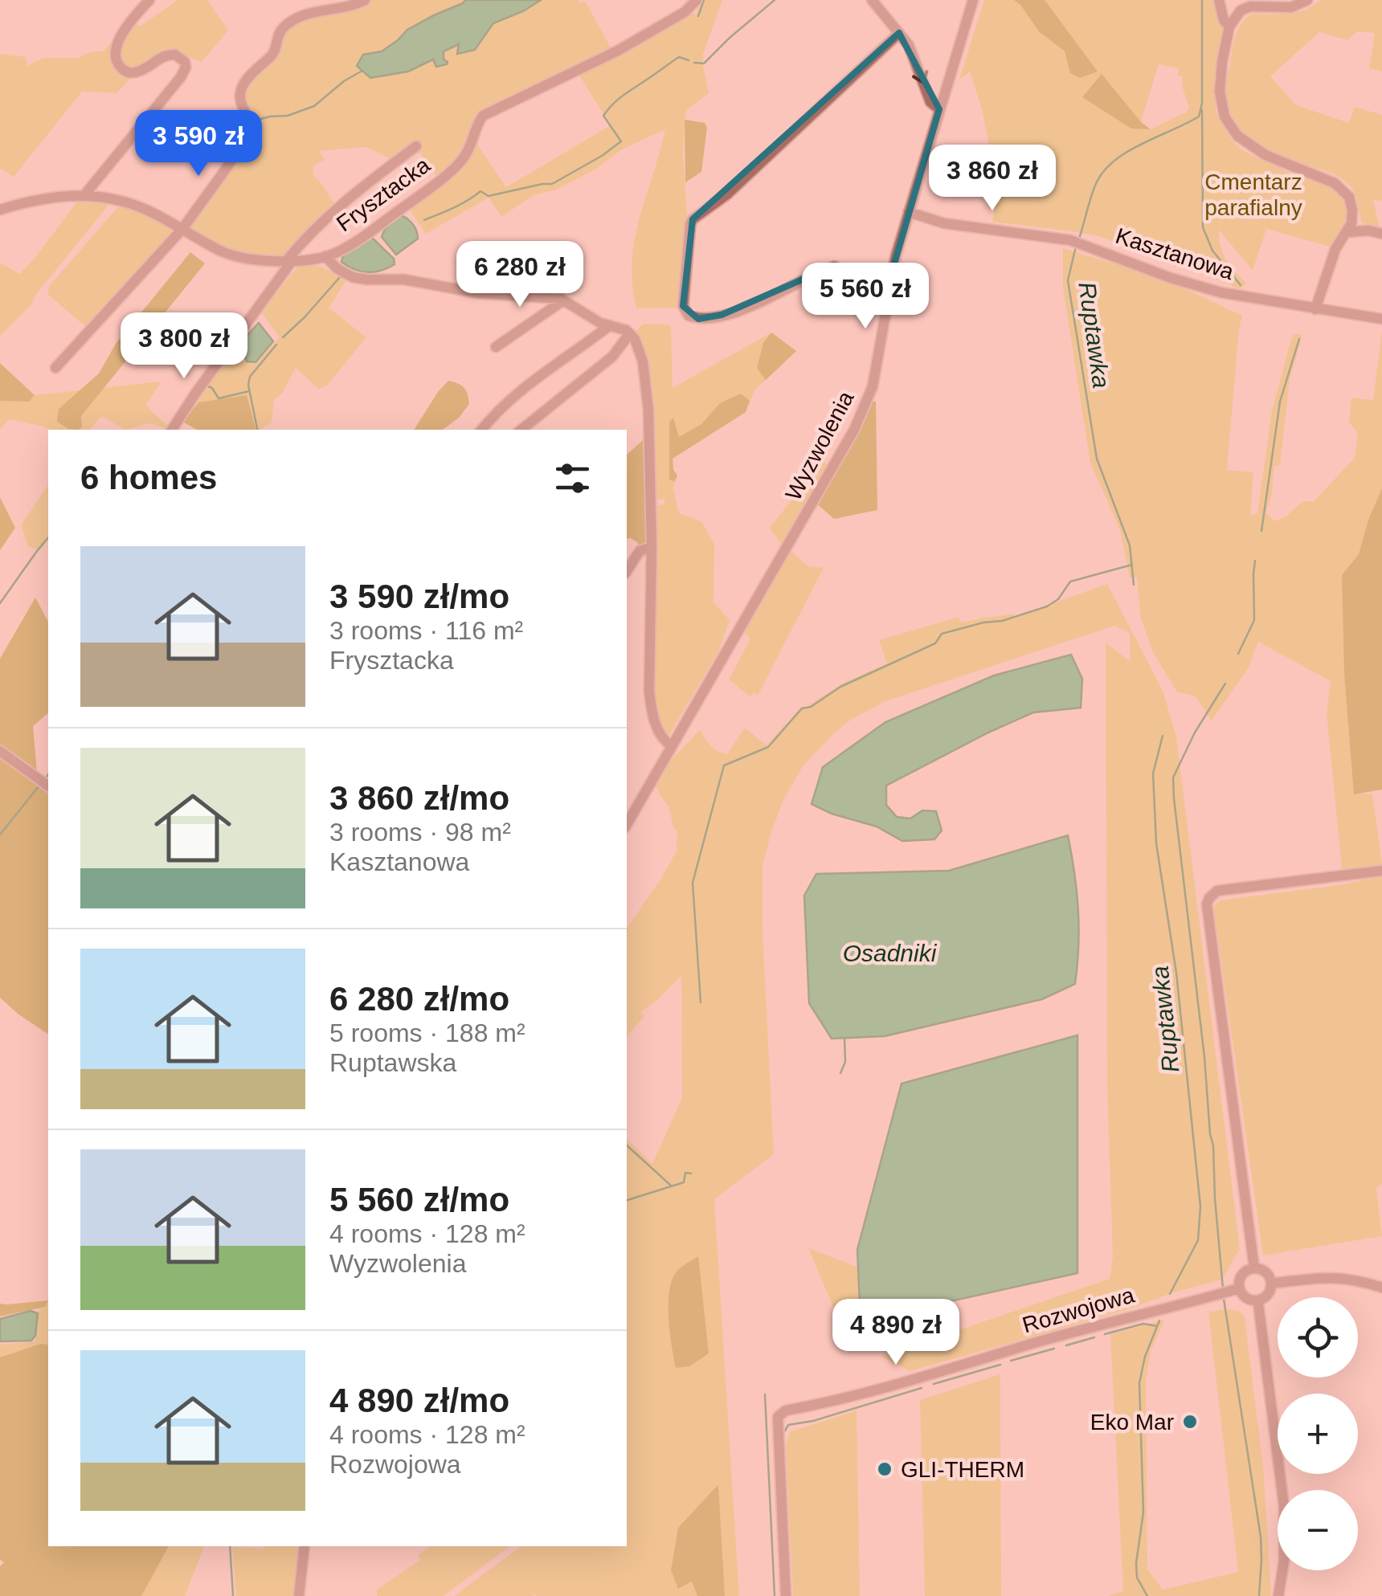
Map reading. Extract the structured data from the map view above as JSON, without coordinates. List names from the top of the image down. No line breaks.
{"streets":{"street":["Frysztacka","Kasztanowa","Wyzwolenia","Rozwojowa"]},"crossings":[["Kasztanowa","Wyzwolenia"]],"water":["Ruptawka","Osadniki"],"parks":["Cmentarz parafialny"],"places":["Eko Mar","GLI-THERM"],"page":{"price":["3 590 zł","3 860 zł","6 280 zł","5 560 zł","3 800 zł","4 890 zł"],"heading":"6 homes","list":[{"name":"3 590 zł/mo","note":"3 rooms · 116 m² · Frysztacka"},{"name":"3 860 zł/mo","note":"3 rooms · 98 m² · Kasztanowa"},{"name":"6 280 zł/mo","note":"5 rooms · 188 m² · Ruptawska"},{"name":"5 560 zł/mo","note":"4 rooms · 128 m² · Wyzwolenia"},{"name":"4 890 zł/mo","note":"4 rooms · 128 m² · Rozwojowa"}],"map_buttons":["+","−"]}}
